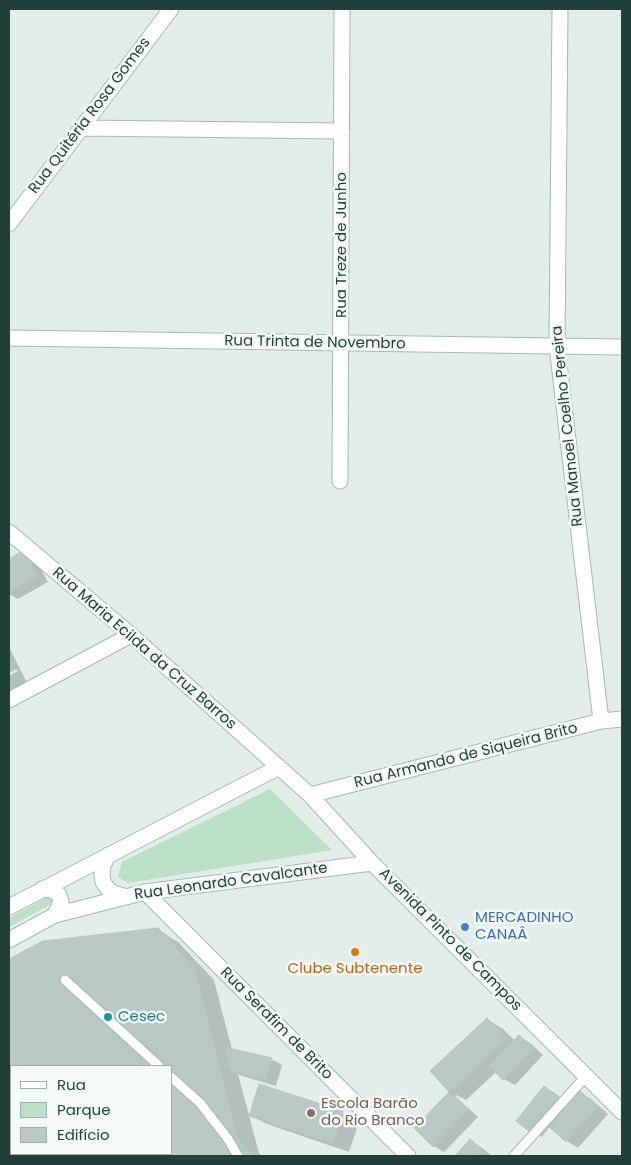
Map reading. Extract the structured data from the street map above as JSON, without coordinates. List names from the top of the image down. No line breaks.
{"streets":{"street":["Rua Quitéria Rosa Gomes","Rua Treze de Junho","Rua Trinta de Novembro","Rua Manoel Coelho Pereira","Rua Maria Ecilda da Cruz Barros","Rua Armando de Siqueira Brito","Rua Leonardo Cavalcante","Avenida Pinto de Campos","Rua Serafim de Brito"]},"crossings":[["Rua Treze de Junho","Rua Trinta de Novembro"],["Rua Trinta de Novembro","Rua Manoel Coelho Pereira"],["Rua Manoel Coelho Pereira","Rua Armando de Siqueira Brito"],["Rua Maria Ecilda da Cruz Barros","Avenida Pinto de Campos"],["Rua Armando de Siqueira Brito","Avenida Pinto de Campos"],["Rua Leonardo Cavalcante","Avenida Pinto de Campos"],["Rua Leonardo Cavalcante","Rua Serafim de Brito"]],"places":["MERCADINHO CANAÂ","Clube Subtenente","Cesec","Escola Barão do Rio Branco"],"legend":["Rua","Parque","Edifício"]}
